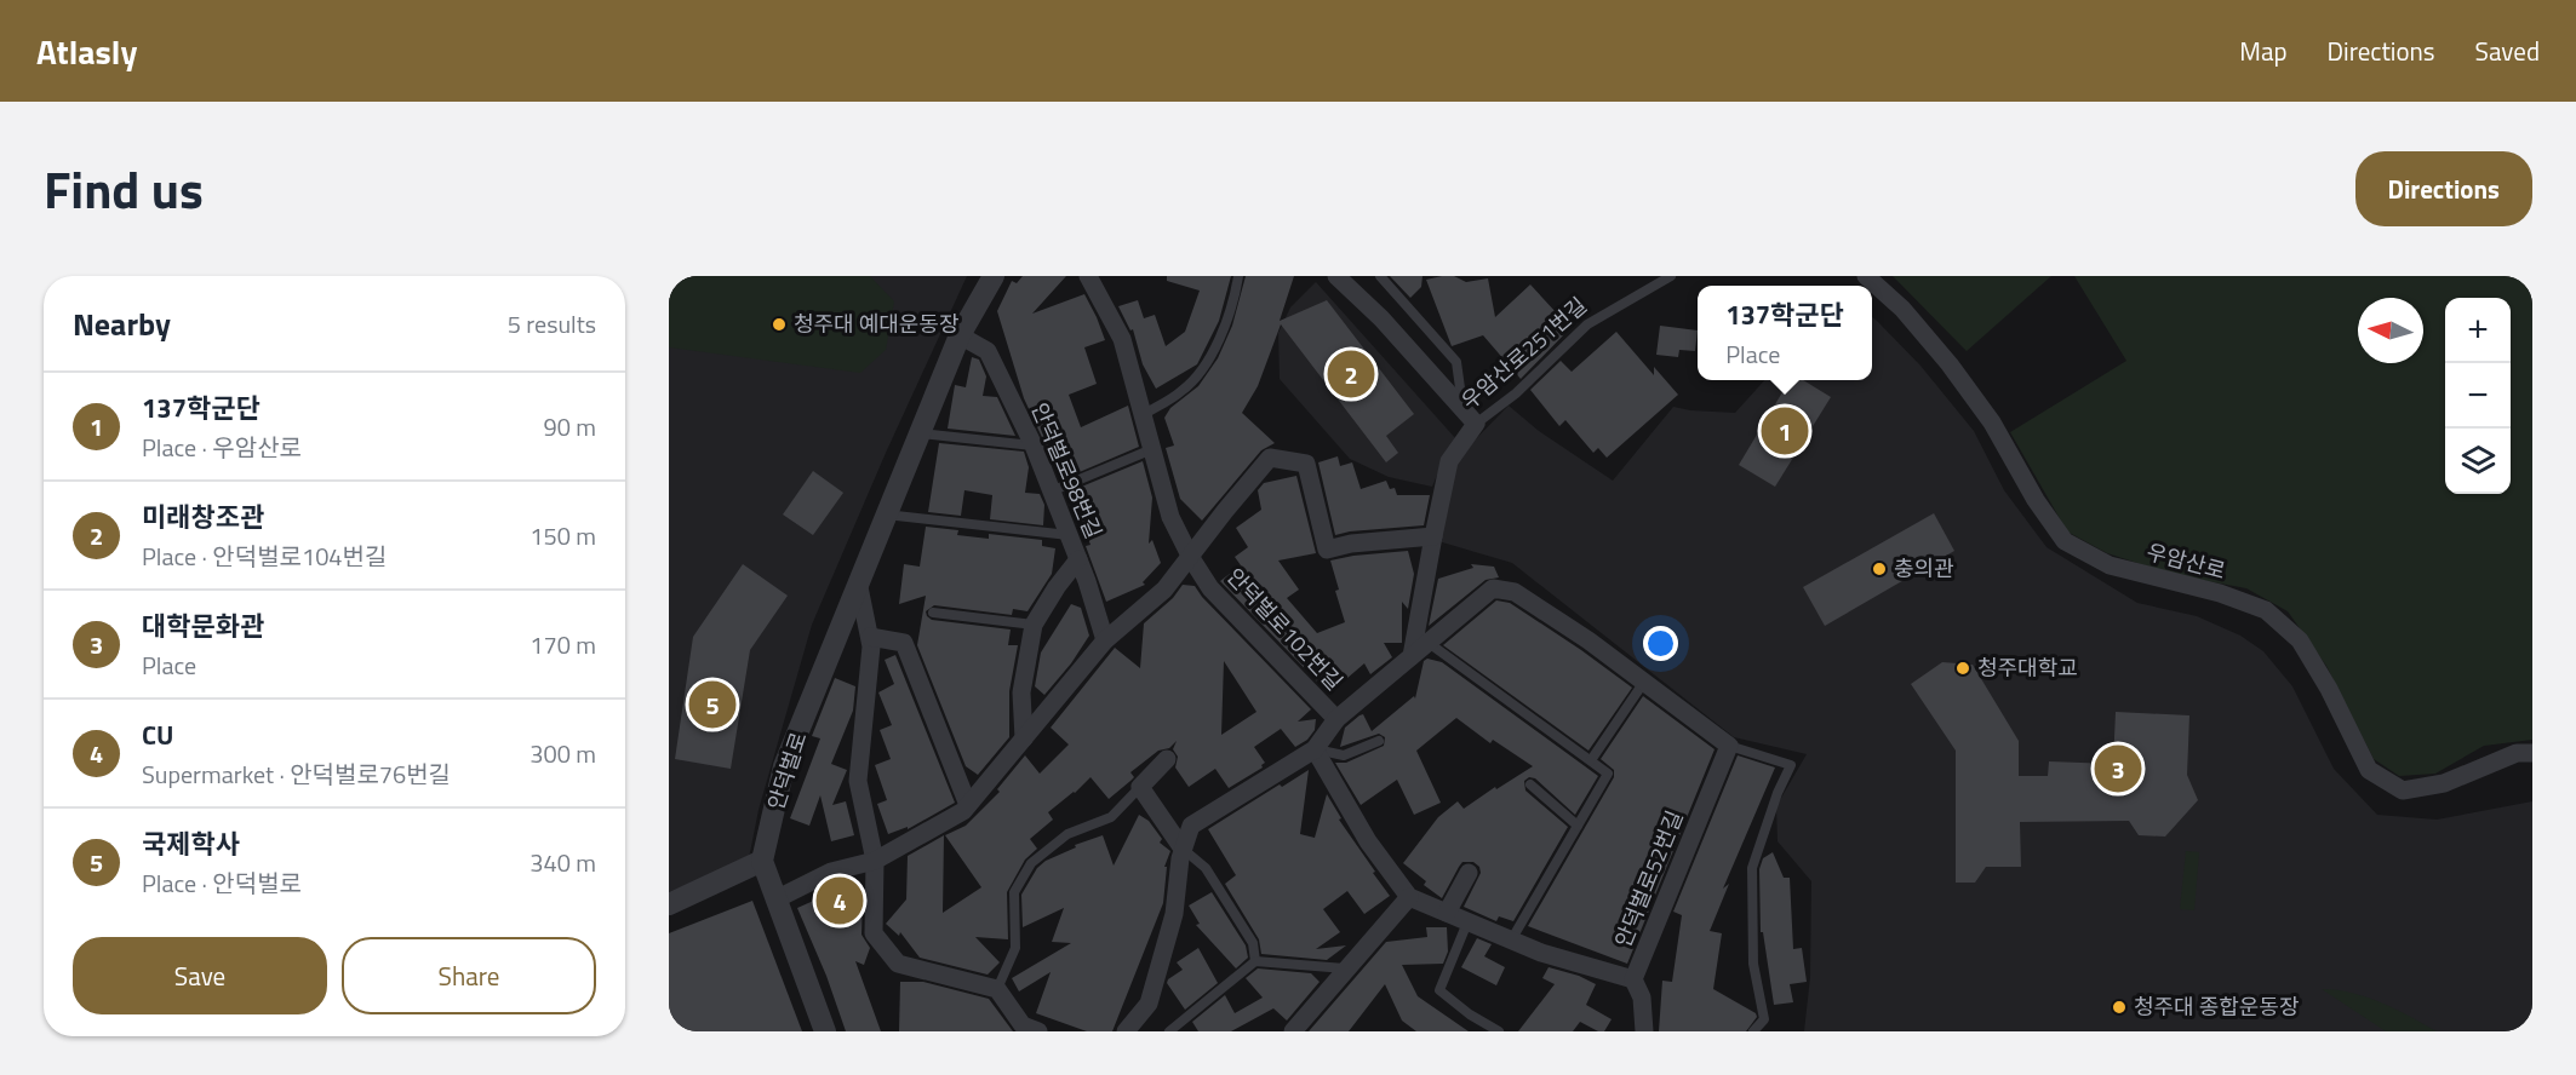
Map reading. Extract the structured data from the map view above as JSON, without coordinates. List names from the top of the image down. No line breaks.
{"streets":{"street":["우암산로251번길","안덕벌로98번길","우암산로","안덕벌로102번길","안덕벌로","안덕벌로52번길"]},"crossings":[["안덕벌로98번길","안덕벌로"]],"places":["청주대 예대운동장","충의관","청주대학교","청주대 종합운동장"],"north":"left","page":{"header":"Atlasly","nav":["Map","Directions","Saved"],"title":"Find us","buttons":["Directions",["Save","Share"]],"heading":["Nearby","5 results"],"popup":["137학군단","Place"],"map_buttons":["+","−"],"pins":["2","1","5","3","4"],"list":[{"mark":"1","name":"137학군단","note":"Place · 우암산로","value":"90 m"},{"mark":"2","name":"미래창조관","note":"Place · 안덕벌로104번길","value":"150 m"},{"mark":"3","name":"대학문화관","note":"Place","value":"170 m"},{"mark":"4","name":"CU","note":"Supermarket · 안덕벌로76번길","value":"300 m"},{"mark":"5","name":"국제학사","note":"Place · 안덕벌로","value":"340 m"}]}}
